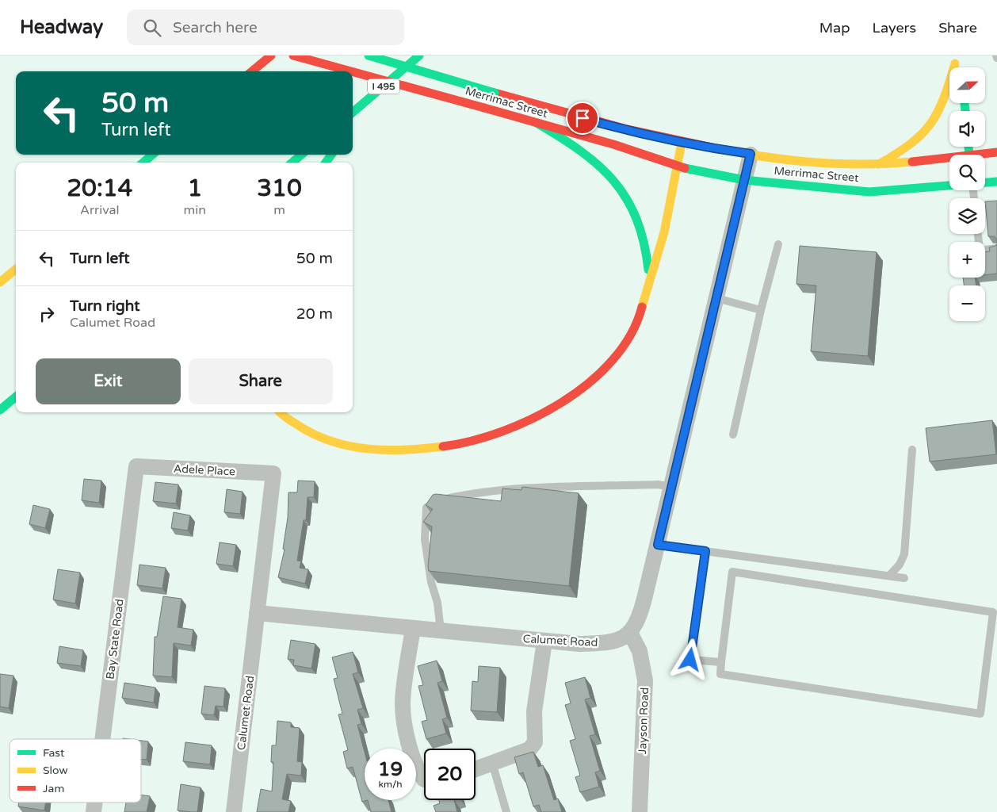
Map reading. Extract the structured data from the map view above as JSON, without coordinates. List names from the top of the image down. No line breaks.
{"streets":{"main road":["I 495","Merrimac Street"],"street":["Adele Place","Bay State Road","Calumet Road","Jayson Road"]},"crossings":[["Adele Place","Bay State Road"],["Adele Place","Calumet Road"],["Calumet Road","Jayson Road"]],"legend":["Fast","Slow","Jam"],"north":"right","page":{"header":"Headway","search":"Search here","nav":["Map","Layers","Share"],"map_buttons":["+","−"],"turn":["50 m","Turn left"],"eta":["20:14","Arrival","1","min","310","m"],"list":[{"name":"Turn left","value":"50 m"},{"name":"Turn right","note":"Calumet Road","value":"20 m"}],"buttons":["Exit","Share"],"speed":"19 km/h","limit":"20"}}
